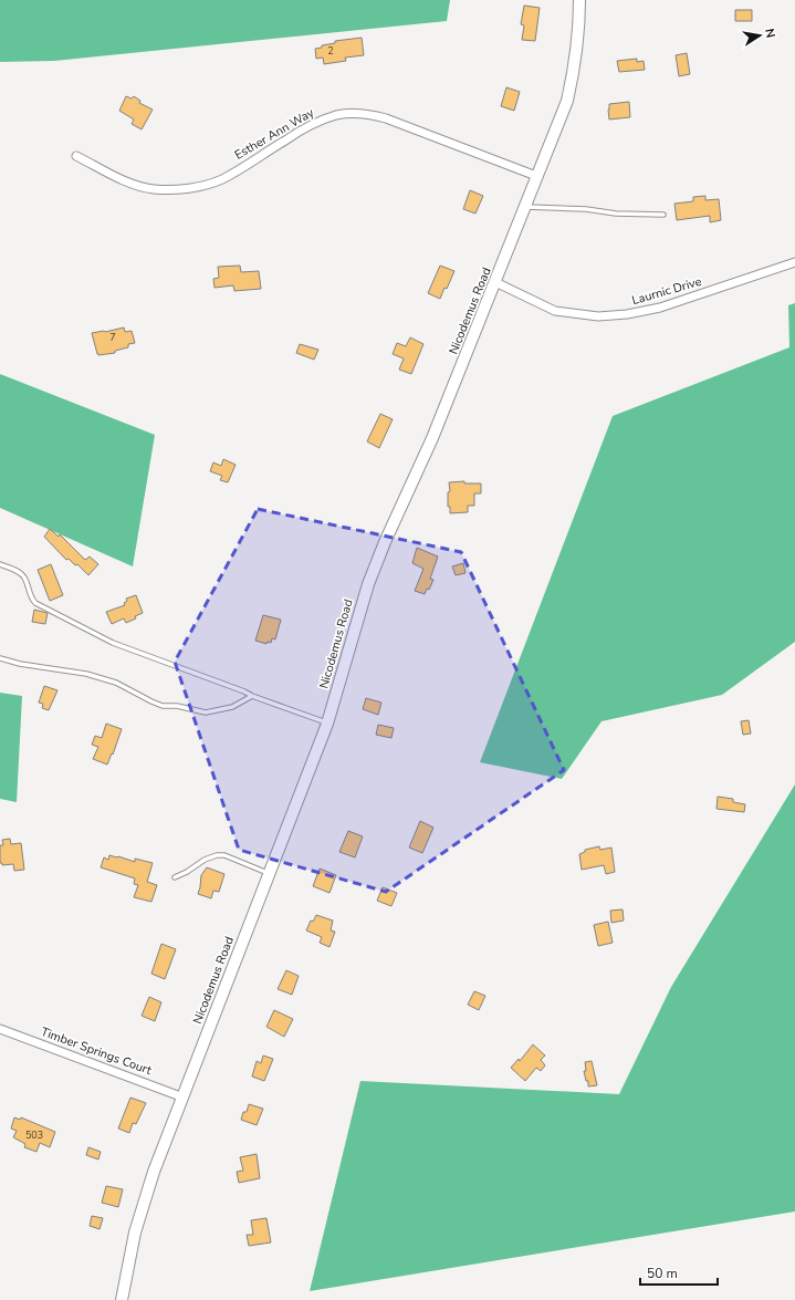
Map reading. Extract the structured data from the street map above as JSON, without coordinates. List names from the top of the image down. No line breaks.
{"streets":{"street":["Esther Ann Way","Laurnic Drive","Nicodemus Road","Timber Springs Court"]},"crossings":[["Esther Ann Way","Nicodemus Road"],["Laurnic Drive","Nicodemus Road"],["Nicodemus Road","Timber Springs Court"]],"house_numbers":["2","7","503"],"scale_bar":"50 m","north":"right"}
